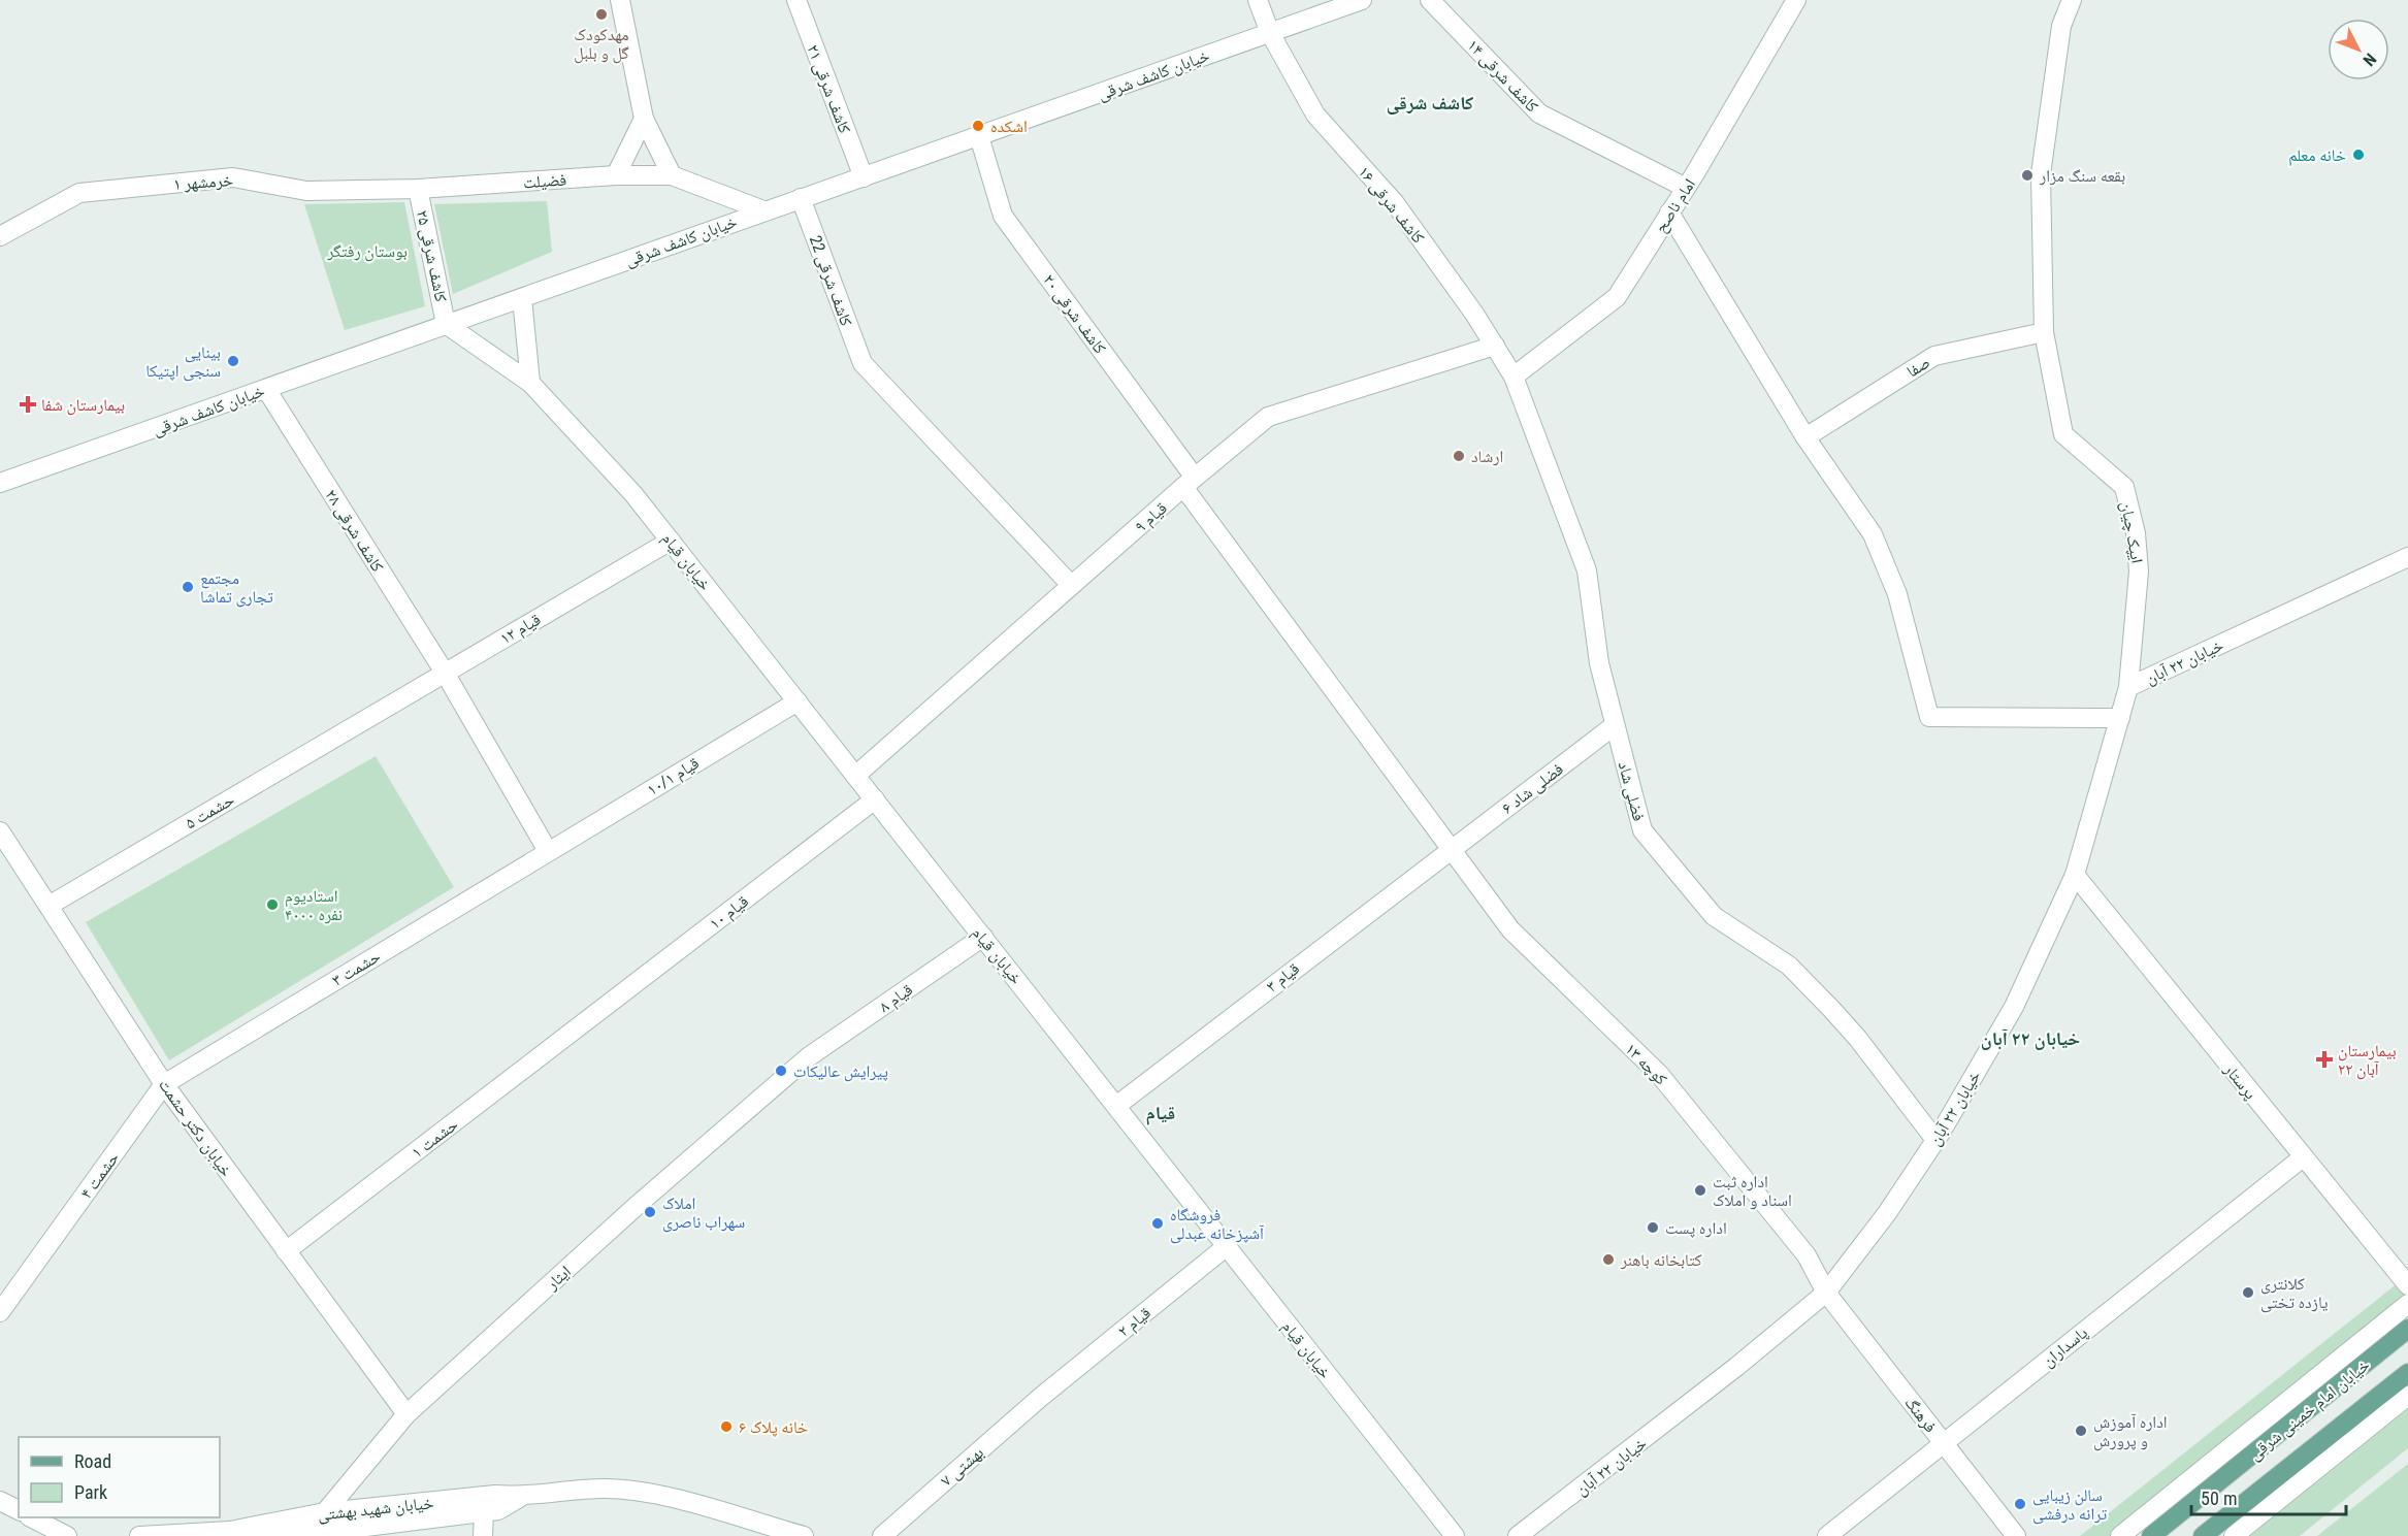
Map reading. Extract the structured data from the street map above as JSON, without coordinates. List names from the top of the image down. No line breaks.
{"streets":{"main road":["خیابان امام خمینی شرقی"],"street":["خیابان کاشف شرقی","کاشف شرقی ۱۴","کاشف شرقی ۲۱","فضیلت","خرمشهر ۱","کاشف شرقی ۱۶","امام ناصح","کاشف شرقی ۲۵","کاشف شرقی 22","کاشف شرقی ۲۰","صفا","قیام ۹","کاشف شرقی ۲۸","ایپک چیان","خیابان قیام","قیام ۱۲","خیابان ۲۲ آبان","قیام ۱۰/۱","فضلی شاد ۶","فضلی شاد","حشمت ۵","قیام ۱۰","حشمت ۳","قیام ۳","قیام ۸","کوچه ۱۳","پرستار","خیابان دکتر حشمت","حشمت ۱","حشمت ۴","ایثار","قیام ۲","پاسداران","فرهنگ","بهشتی ۷","خیابان شهید بهشتی"]},"crossings":[["خیابان کاشف شرقی","کاشف شرقی ۲۱"],["خیابان کاشف شرقی","فضیلت"],["خیابان کاشف شرقی","کاشف شرقی ۱۶"],["خیابان کاشف شرقی","کاشف شرقی ۲۵"],["خیابان کاشف شرقی","کاشف شرقی 22"],["خیابان کاشف شرقی","کاشف شرقی ۲۰"],["خیابان کاشف شرقی","کاشف شرقی ۲۸"],["خیابان کاشف شرقی","خیابان قیام"],["کاشف شرقی ۱۴","امام ناصح"],["فضیلت","خرمشهر ۱"],["فضیلت","کاشف شرقی ۲۵"],["خرمشهر ۱","کاشف شرقی ۲۵"],["کاشف شرقی ۱۶","امام ناصح"],["کاشف شرقی ۱۶","قیام ۹"],["کاشف شرقی ۱۶","فضلی شاد"],["امام ناصح","فضلی شاد"],["کاشف شرقی ۲۵","خیابان قیام"],["کاشف شرقی 22","قیام ۹"],["کاشف شرقی ۲۰","قیام ۹"],["کاشف شرقی ۲۰","فضلی شاد ۶"],["کاشف شرقی ۲۰","قیام ۳"],["کاشف شرقی ۲۰","کوچه ۱۳"],["صفا","ایپک چیان"],["قیام ۹","خیابان قیام"],["کاشف شرقی ۲۸","قیام ۱۲"],["کاشف شرقی ۲۸","قیام ۱۰/۱"],["کاشف شرقی ۲۸","حشمت ۳"],["ایپک چیان","خیابان ۲۲ آبان"],["خیابان قیام","قیام ۱۲"],["خیابان قیام","قیام ۱۰/۱"],["خیابان قیام","قیام ۱۰"],["خیابان قیام","قیام ۳"],["خیابان قیام","قیام ۸"],["خیابان قیام","قیام ۲"],["قیام ۱۲","حشمت ۵"],["خیابان ۲۲ آبان","فضلی شاد"],["خیابان ۲۲ آبان","کوچه ۱۳"],["خیابان ۲۲ آبان","پرستار"],["خیابان ۲۲ آبان","فرهنگ"],["قیام ۱۰/۱","حشمت ۳"],["فضلی شاد ۶","فضلی شاد"],["فضلی شاد ۶","قیام ۳"],["فضلی شاد ۶","کوچه ۱۳"],["حشمت ۵","خیابان دکتر حشمت"],["قیام ۱۰","حشمت ۱"],["حشمت ۳","خیابان دکتر حشمت"],["حشمت ۳","حشمت ۴"],["قیام ۳","کوچه ۱۳"],["قیام ۸","ایثار"],["کوچه ۱۳","فرهنگ"],["پرستار","پاسداران"],["خیابان دکتر حشمت","حشمت ۱"],["خیابان دکتر حشمت","حشمت ۴"],["خیابان دکتر حشمت","ایثار"],["ایثار","خیابان شهید بهشتی"],["قیام ۲","بهشتی ۷"],["پاسداران","فرهنگ"]],"districts":["کاشف شرقی","خیابان ۲۲ آبان","قیام"],"parks":["بوستان رفتگر"],"places":{"other":["مهدکودک گل و بلبل","اشکده","خانه معلم","بقعه سنگ مزار","بینایی سنجی اپتیکا","ارشاد","مجتمع تجاری تماشا","استادیوم ۴۰۰۰ نفره","پیرایش عالیکات","اداره ثبت اسناد و املاک","املاک سهراب ناصری","فروشگاه آشپزخانه عبدلی","اداره پست","کتابخانه باهنر","کلانتری یازده تختی","خانه پلاک ۶","اداره آموزش و پرورش","سالن زیبایی ترانه درفشی"],"health":["بیمارستان شفا","بیمارستان ۲۲ آبان"]},"legend":["Road","Park"],"scale_bar":"50 m","north":"bottom right"}
